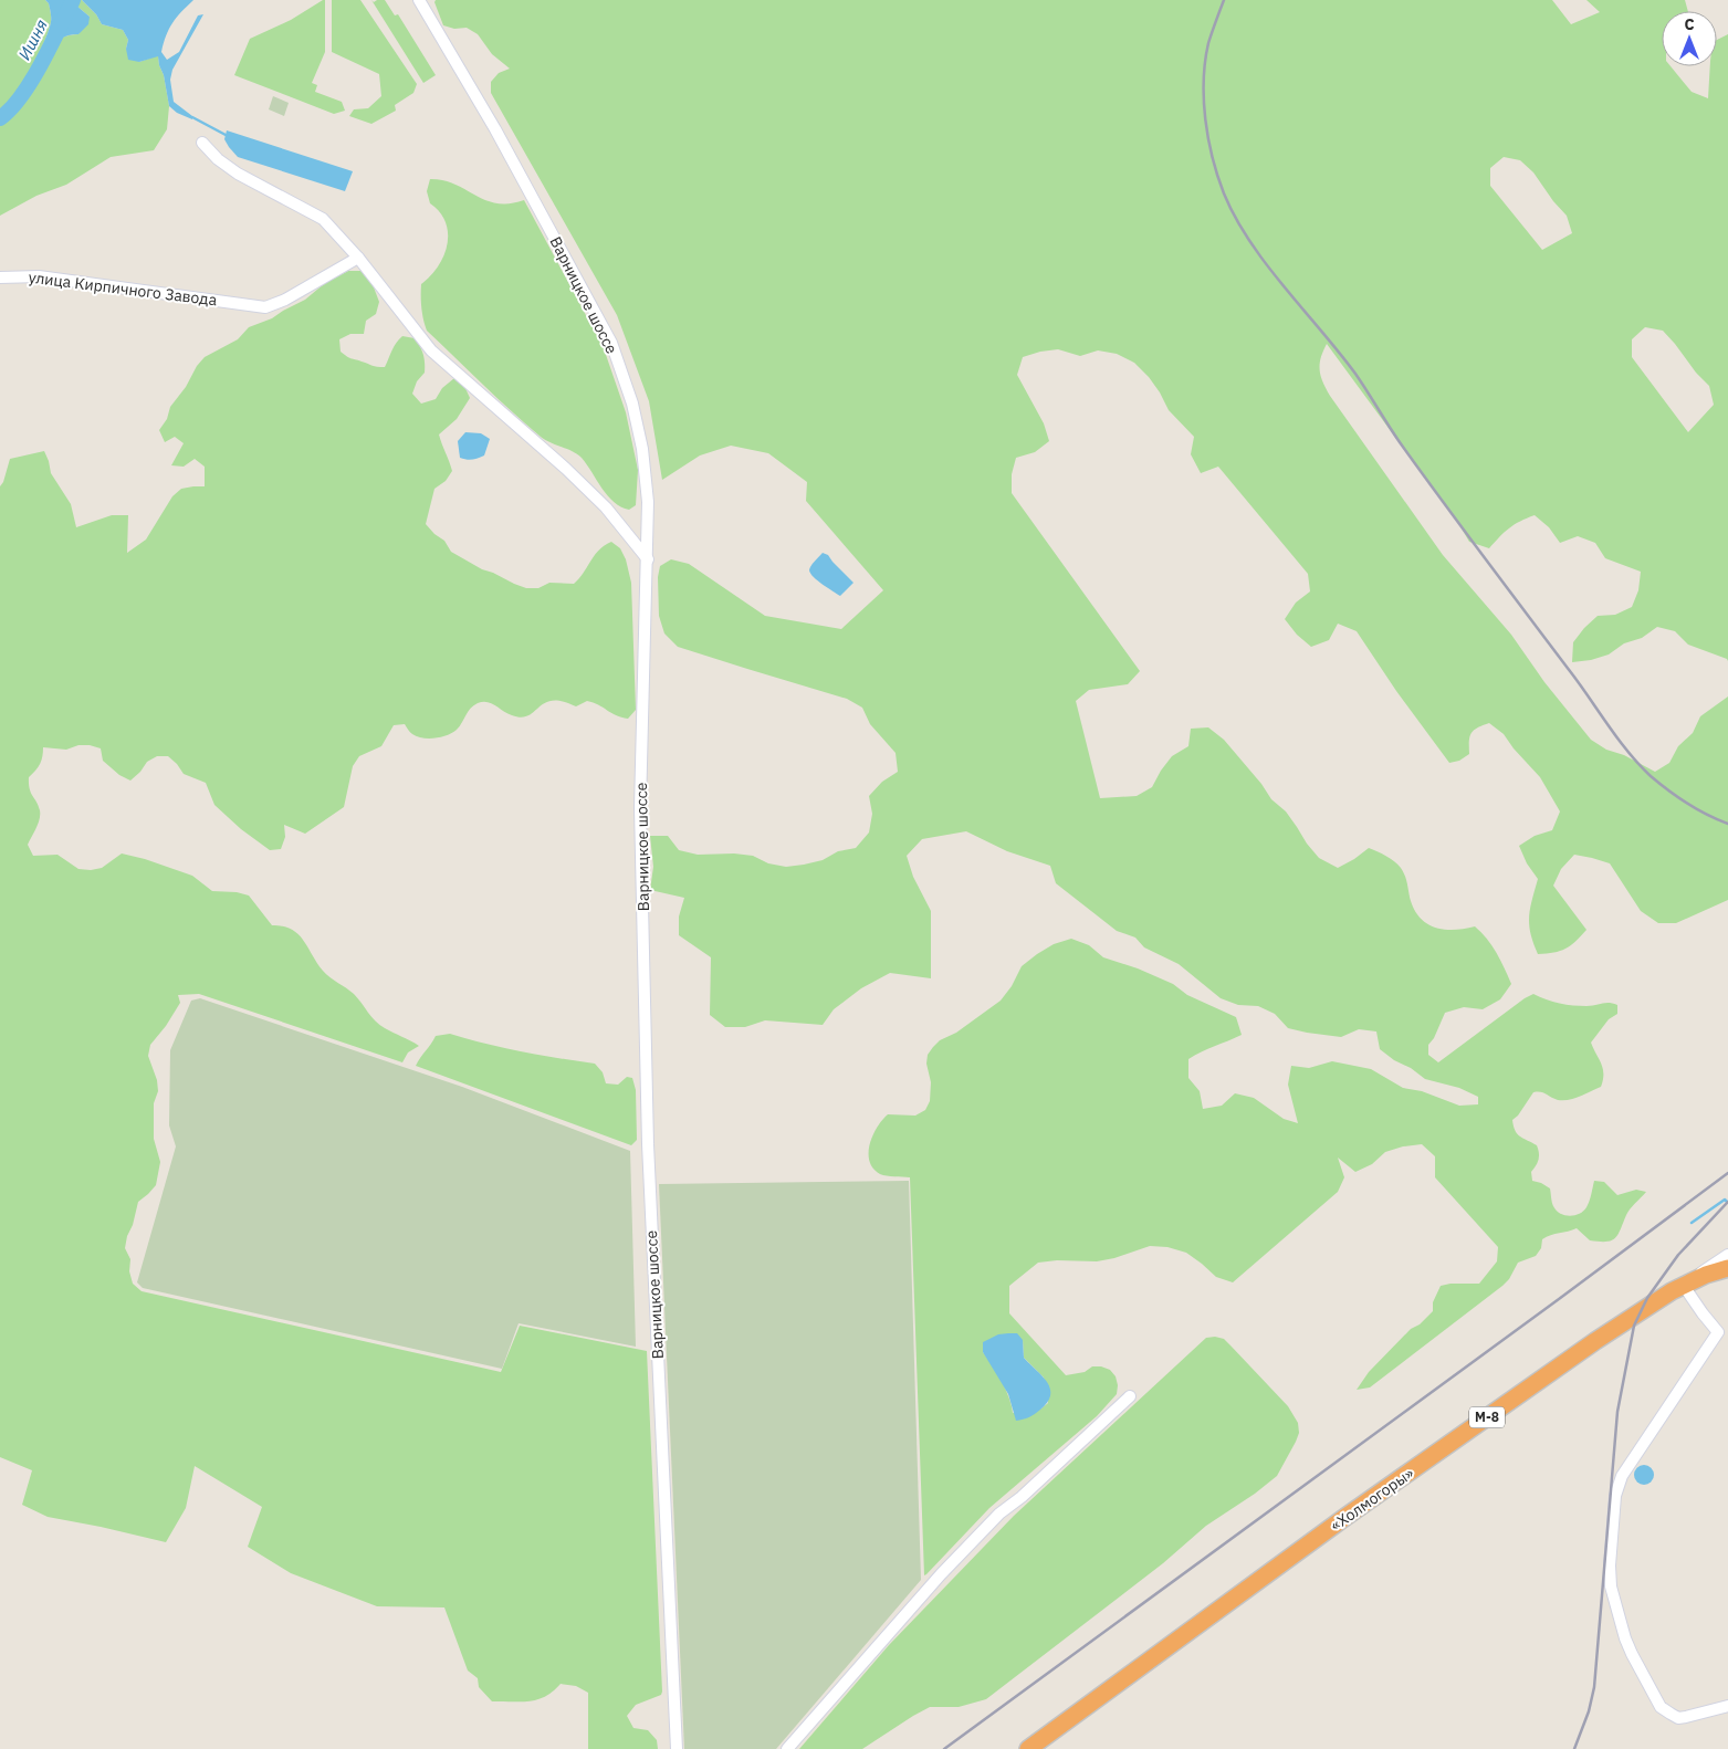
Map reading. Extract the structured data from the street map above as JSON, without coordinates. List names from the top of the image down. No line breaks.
{"streets":{"highway":["М-8","«Холмогоры»"],"street":["улица Кирпичного Завода","Варницкое шоссе"]},"water":["Ишня"],"north":"top"}
